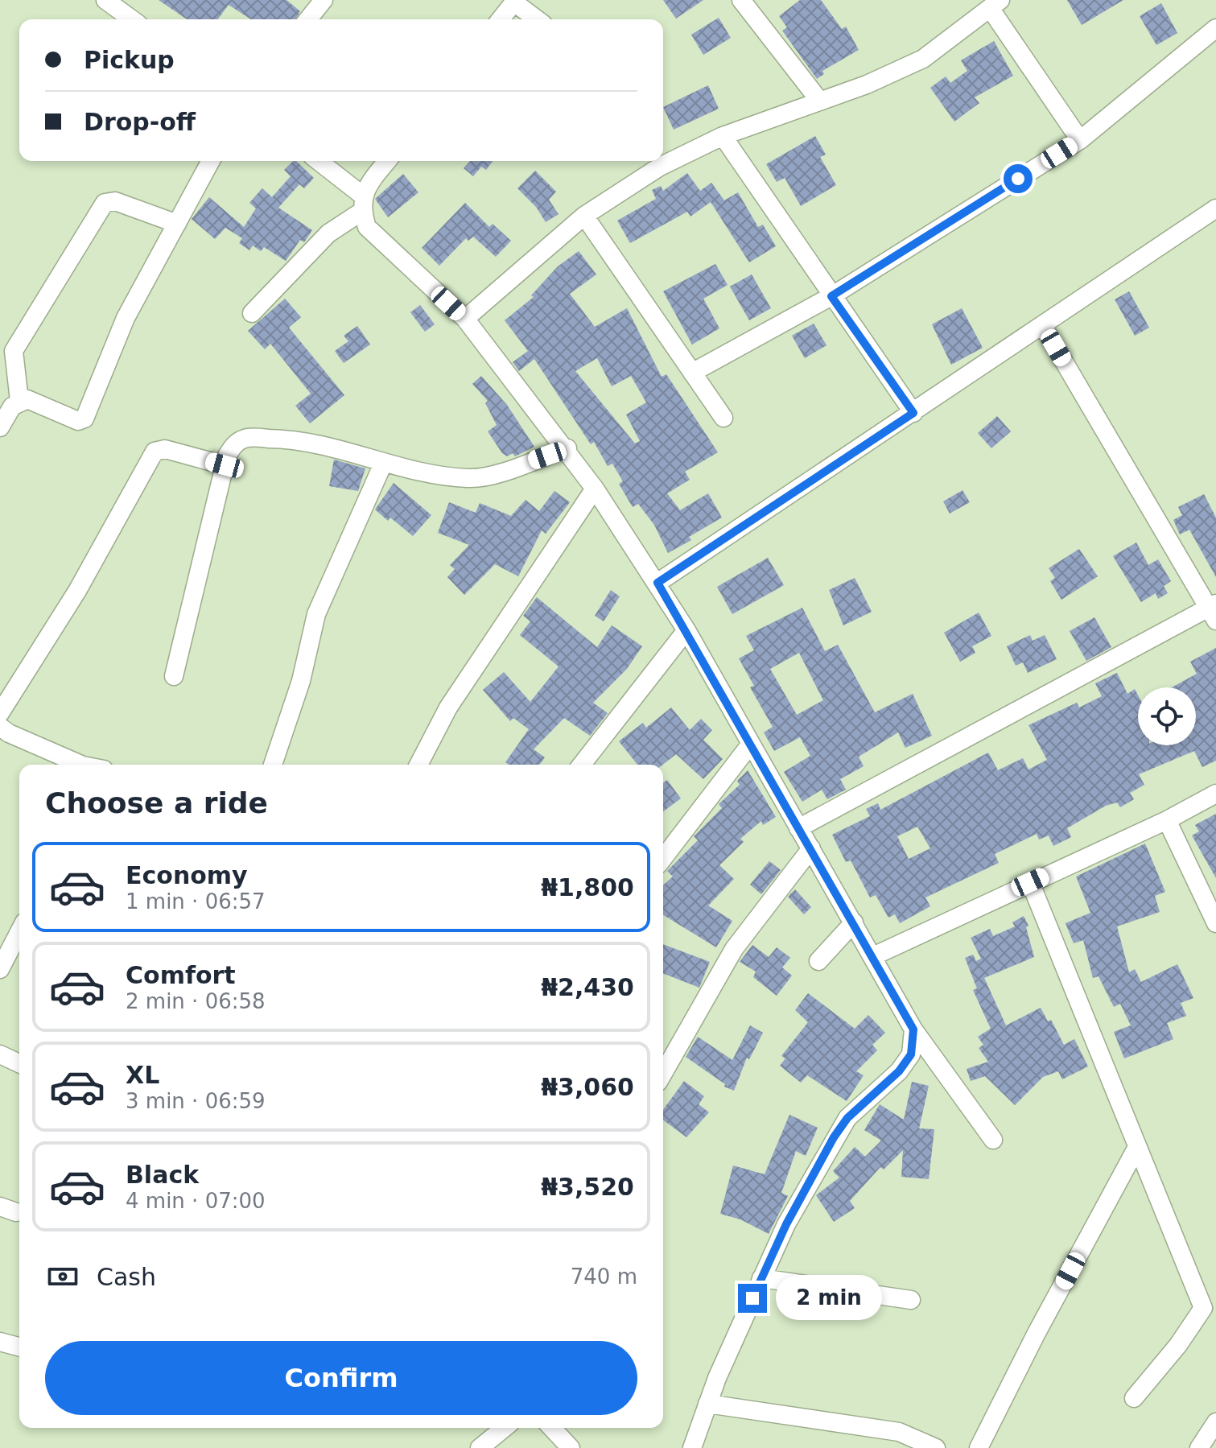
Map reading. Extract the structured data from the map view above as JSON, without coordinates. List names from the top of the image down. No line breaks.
{"page":{"banner":["Pickup","Drop-off"],"heading":"Choose a ride","list":[{"name":"Economy","note":"1 min · 06:57","value":"₦1,800"},{"name":"Comfort","note":"2 min · 06:58","value":"₦2,430"},{"name":"XL","note":"3 min · 06:59","value":"₦3,060"},{"name":"Black","note":"4 min · 07:00","value":"₦3,520"}],"pay":["Cash","740 m"],"bubble":"2 min","buttons":"Confirm"}}
